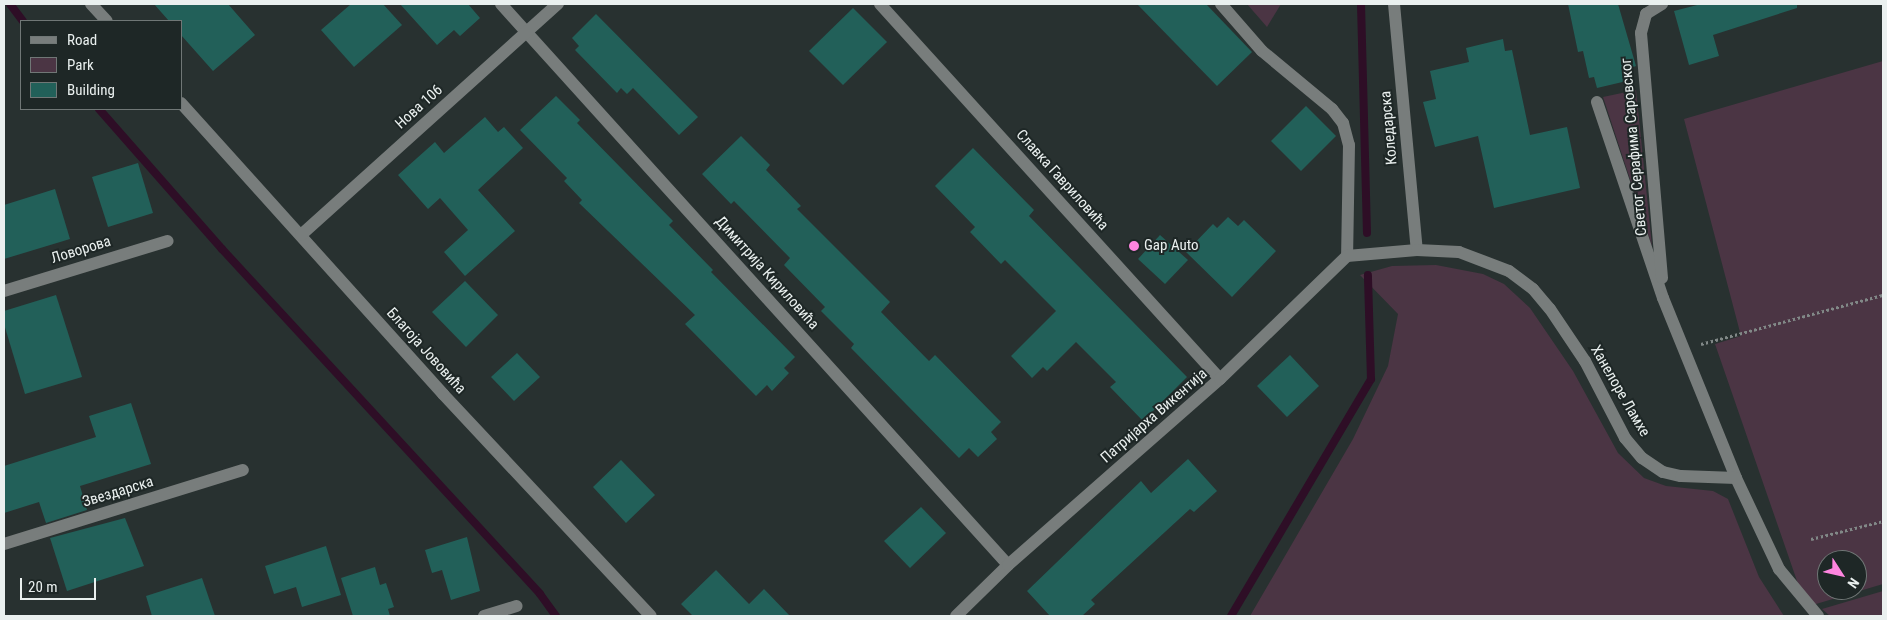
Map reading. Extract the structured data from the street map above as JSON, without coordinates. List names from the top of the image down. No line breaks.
{"streets":{"street":["Нова 106","Коледарска","Светог Серафима Саровског","Славка Гавриловића","Ловорова","Димитрија Кириловића","Благоја Јововића","Ханелоре Ламхе","Патријарха Викентија","Звездарска"]},"crossings":[["Нова 106","Димитрија Кириловића"],["Нова 106","Благоја Јововића"],["Коледарска","Ханелоре Ламхе"],["Славка Гавриловића","Патријарха Викентија"],["Димитрија Кириловића","Патријарха Викентија"],["Ханелоре Ламхе","Патријарха Викентија"]],"places":["Gap Auto"],"legend":["Road","Park","Building"],"scale_bar":"20 m","north":"bottom right"}
